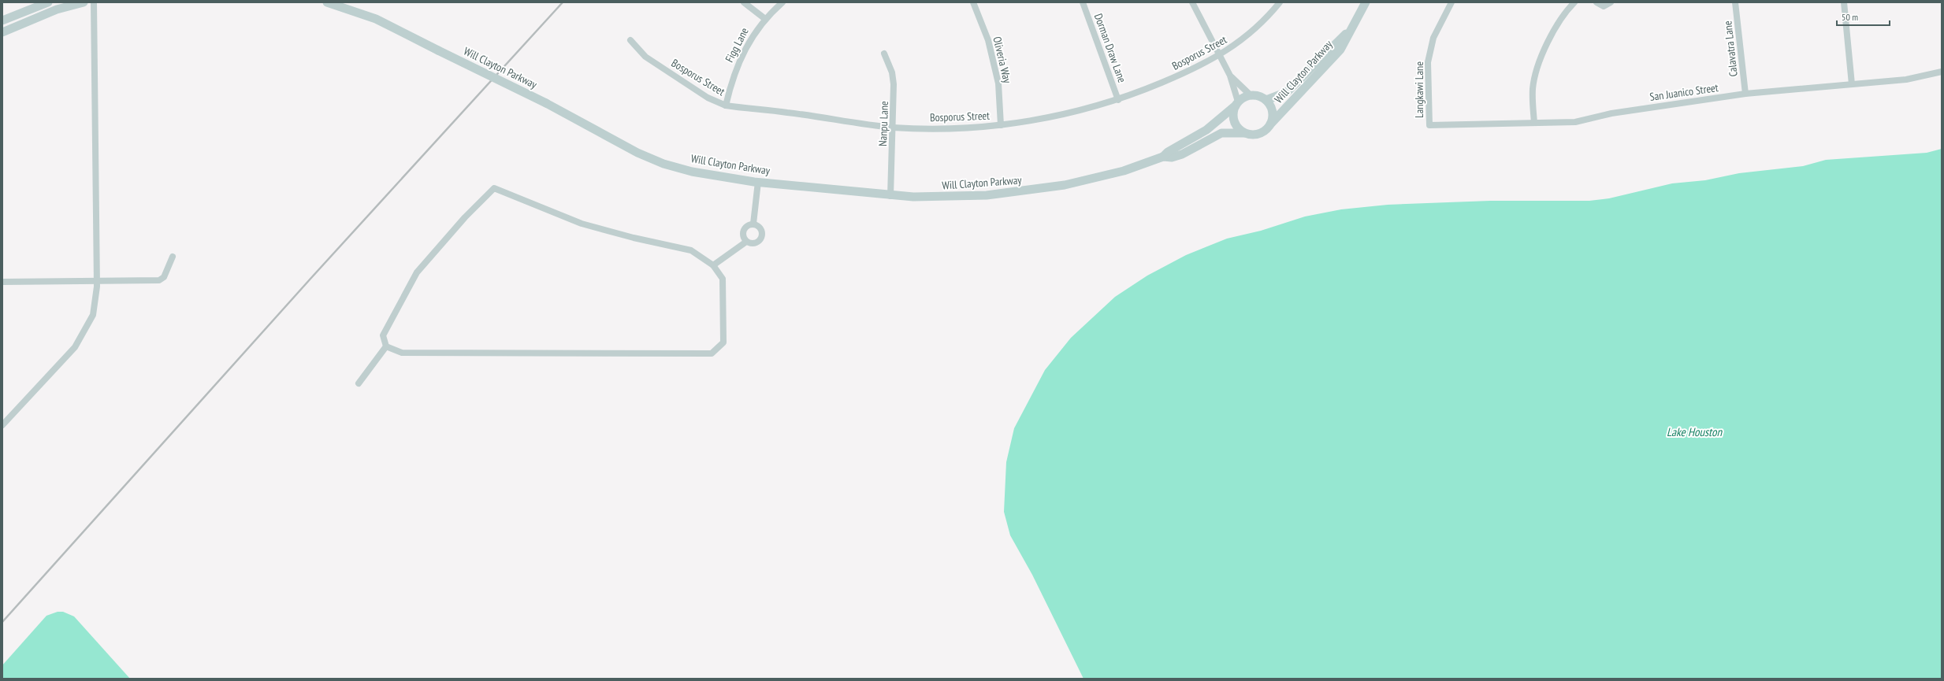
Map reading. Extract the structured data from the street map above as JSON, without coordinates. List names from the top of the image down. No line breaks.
{"streets":{"street":["Figg Lane","Dorman Draw Lane","Calavatra Lane","Bosporus Street","Oliveria Way","Will Clayton Parkway","Langkawi Lane","San Juanico Street","Nanpu Lane"]},"crossings":[["Figg Lane","Bosporus Street"],["Dorman Draw Lane","Bosporus Street"],["Calavatra Lane","San Juanico Street"],["Bosporus Street","Oliveria Way"],["Bosporus Street","Nanpu Lane"],["Will Clayton Parkway","Nanpu Lane"],["Langkawi Lane","San Juanico Street"]],"water":["Lake Houston"],"scale_bar":"50 m"}
